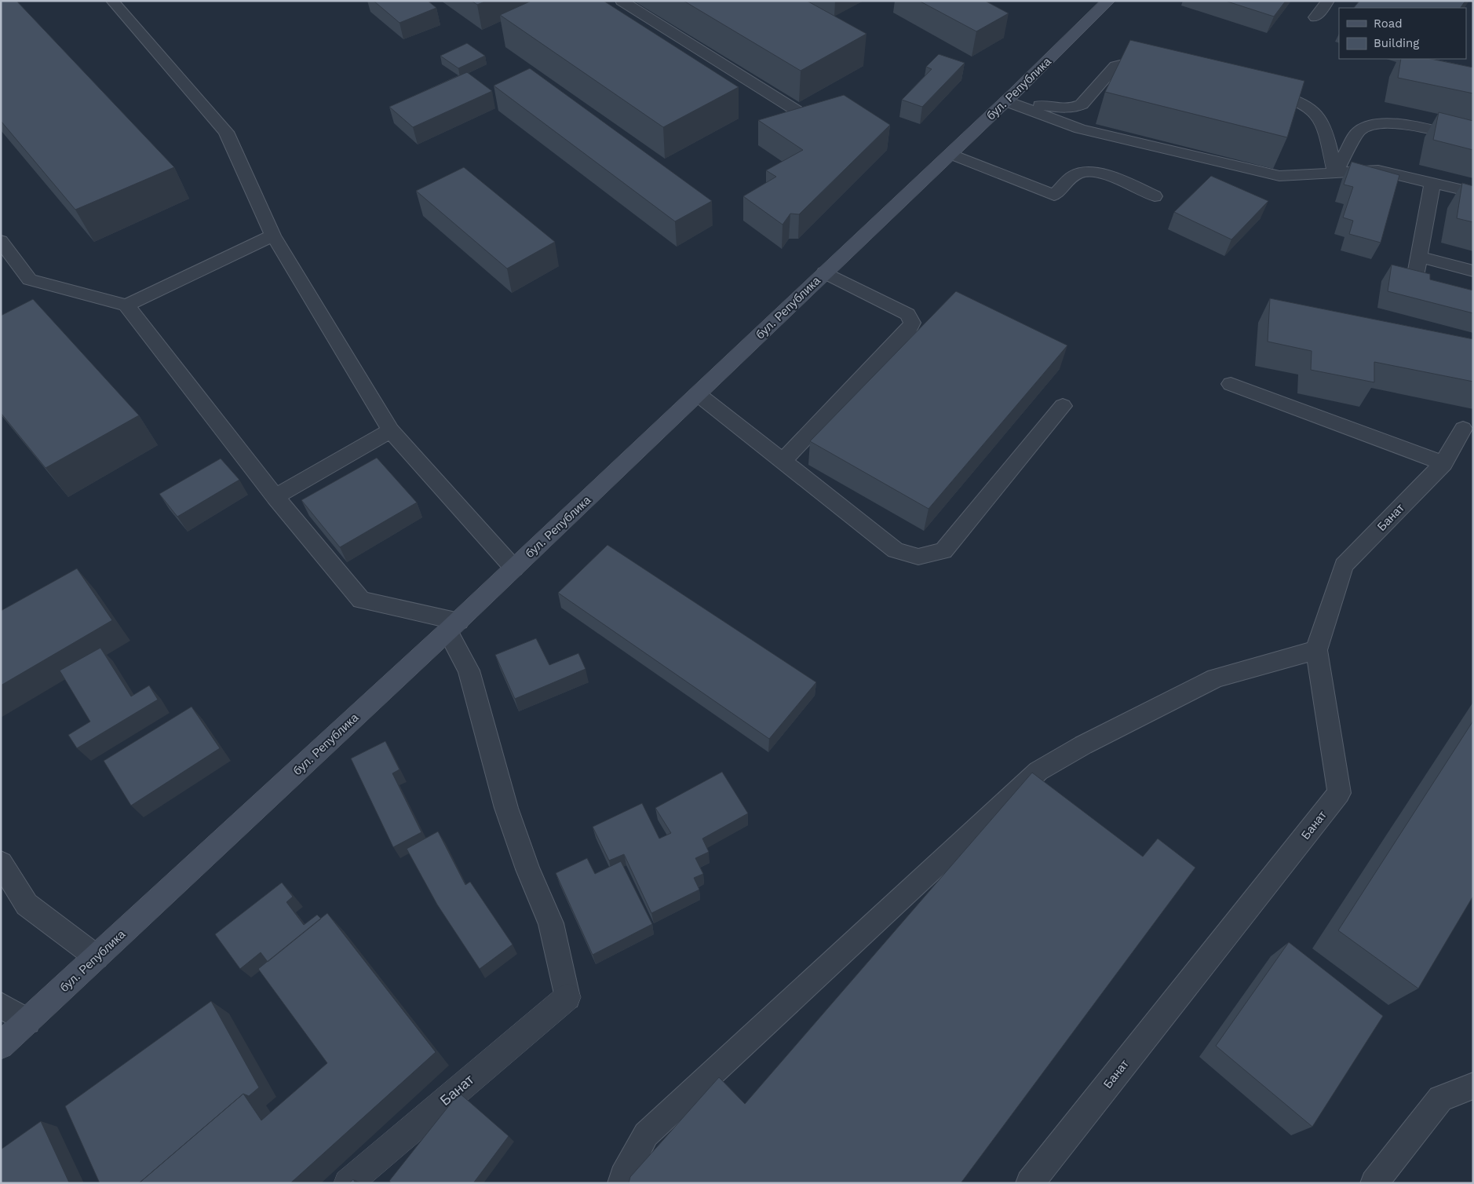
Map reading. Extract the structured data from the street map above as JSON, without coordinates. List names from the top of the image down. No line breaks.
{"streets":{"street":["бул. Република","Банат"]},"legend":["Road","Building"]}
